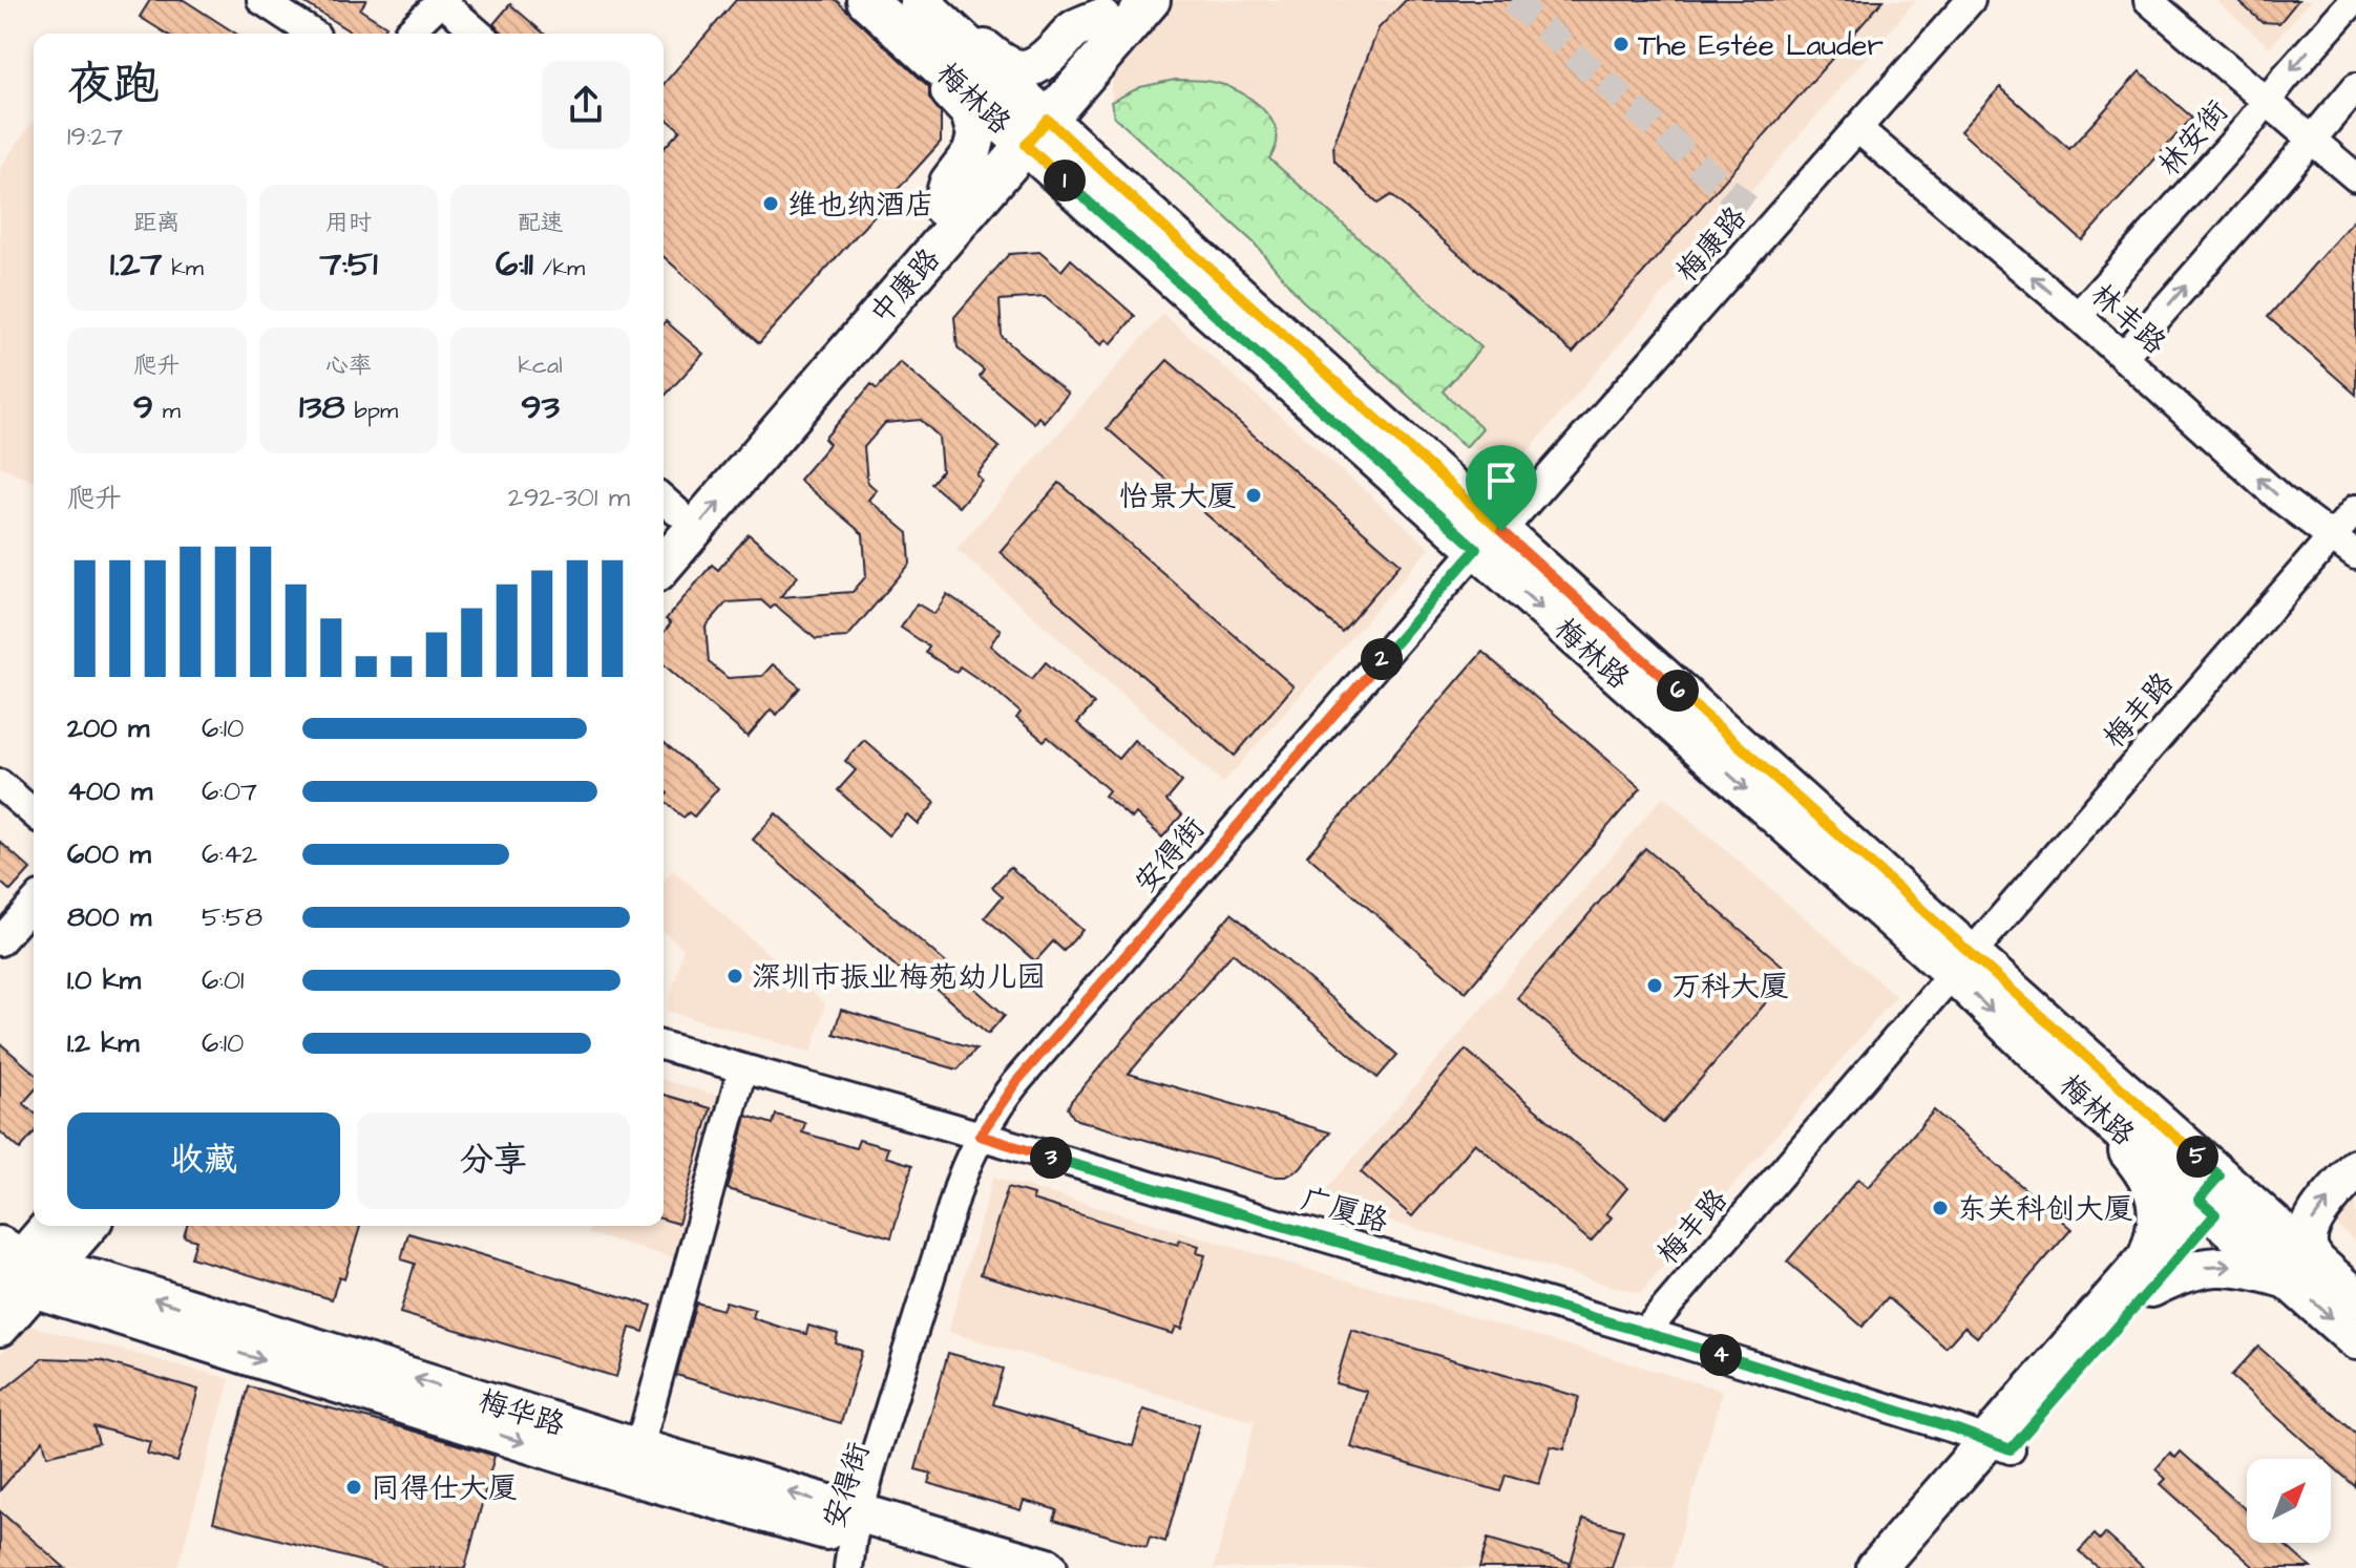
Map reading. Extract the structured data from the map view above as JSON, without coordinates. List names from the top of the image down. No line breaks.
{"streets":{"main road":["梅林路","中康路","梅华路"],"street":["林安街","梅康路","林丰路","梅丰路","安得街","广厦路"]},"crossings":[["梅林路","梅康路"],["梅林路","中康路"],["梅林路","梅丰路"],["梅林路","安得街"],["林安街","林丰路"],["梅康路","林丰路"],["梅康路","安得街"],["林丰路","梅丰路"],["梅丰路","广厦路"],["安得街","广厦路"],["安得街","梅华路"]],"one_way":["林丰路"],"places":["The Estée Lauder","维也纳酒店","怡景大厦","深圳市振业梅苑幼儿园","万科大厦","东关科创大厦","同得仕大厦"],"north":"top right","page":{"heading":["夜跑","19:27"],"pins":["1","2","6","5","3","4"],"stats":[["距离","1.27 km"],["用时","7:51"],["配速","6:11 /km"],["爬升","9 m"],["心率","138 bpm"],["kcal","93"]],"chart":["爬升","292–301 m"],"list":[{"name":"200 m","note":"6:10"},{"name":"400 m","note":"6:07"},{"name":"600 m","note":"6:42"},{"name":"800 m","note":"5:58"},{"name":"1.0 km","note":"6:01"},{"name":"1.2 km","note":"6:10"}],"buttons":["收藏","分享"]}}
